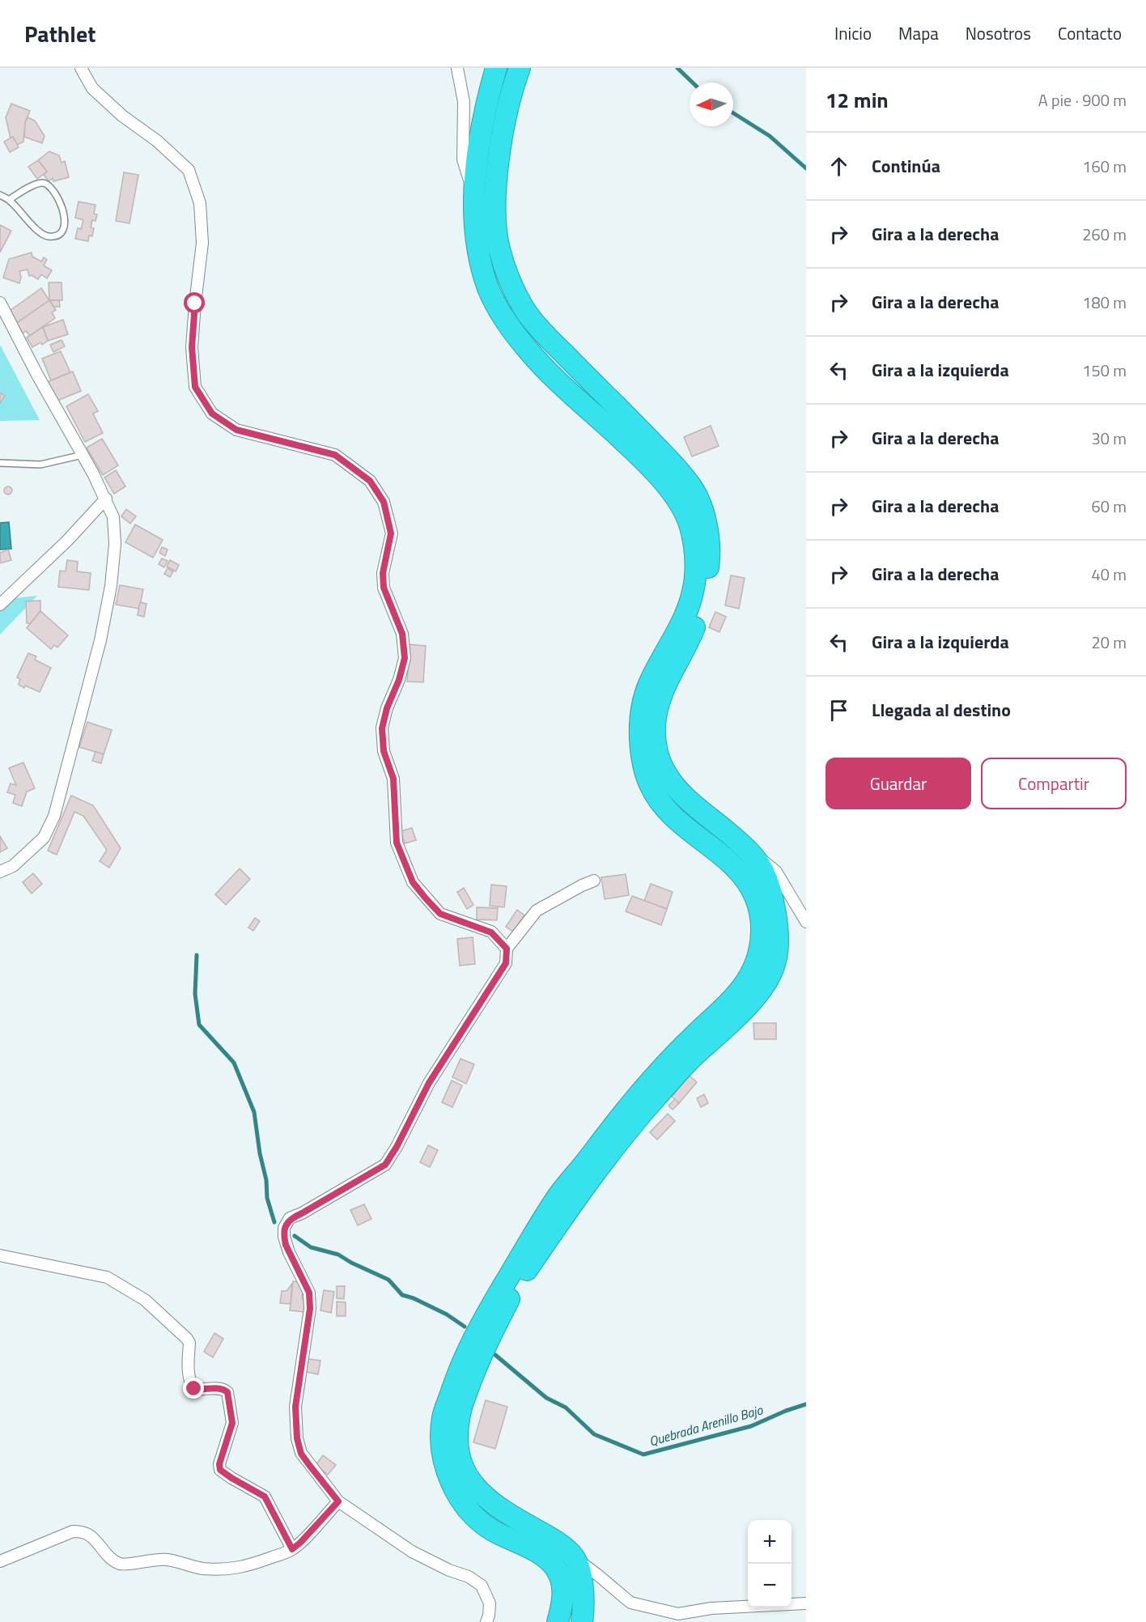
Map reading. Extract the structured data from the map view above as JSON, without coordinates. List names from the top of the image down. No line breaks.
{"water":["Quebrada Arenillo Bajo"],"north":"left","page":{"header":"Pathlet","nav":["Inicio","Mapa","Nosotros","Contacto"],"heading":["12 min","A pie · 900 m"],"list":[["Continúa","160 m"],["Gira a la derecha","260 m"],["Gira a la derecha","180 m"],["Gira a la izquierda","150 m"],["Gira a la derecha","30 m"],["Gira a la derecha","60 m"],["Gira a la derecha","40 m"],["Gira a la izquierda","20 m"],"Llegada al destino"],"buttons":["Guardar","Compartir"],"map_buttons":["+","−"]}}
